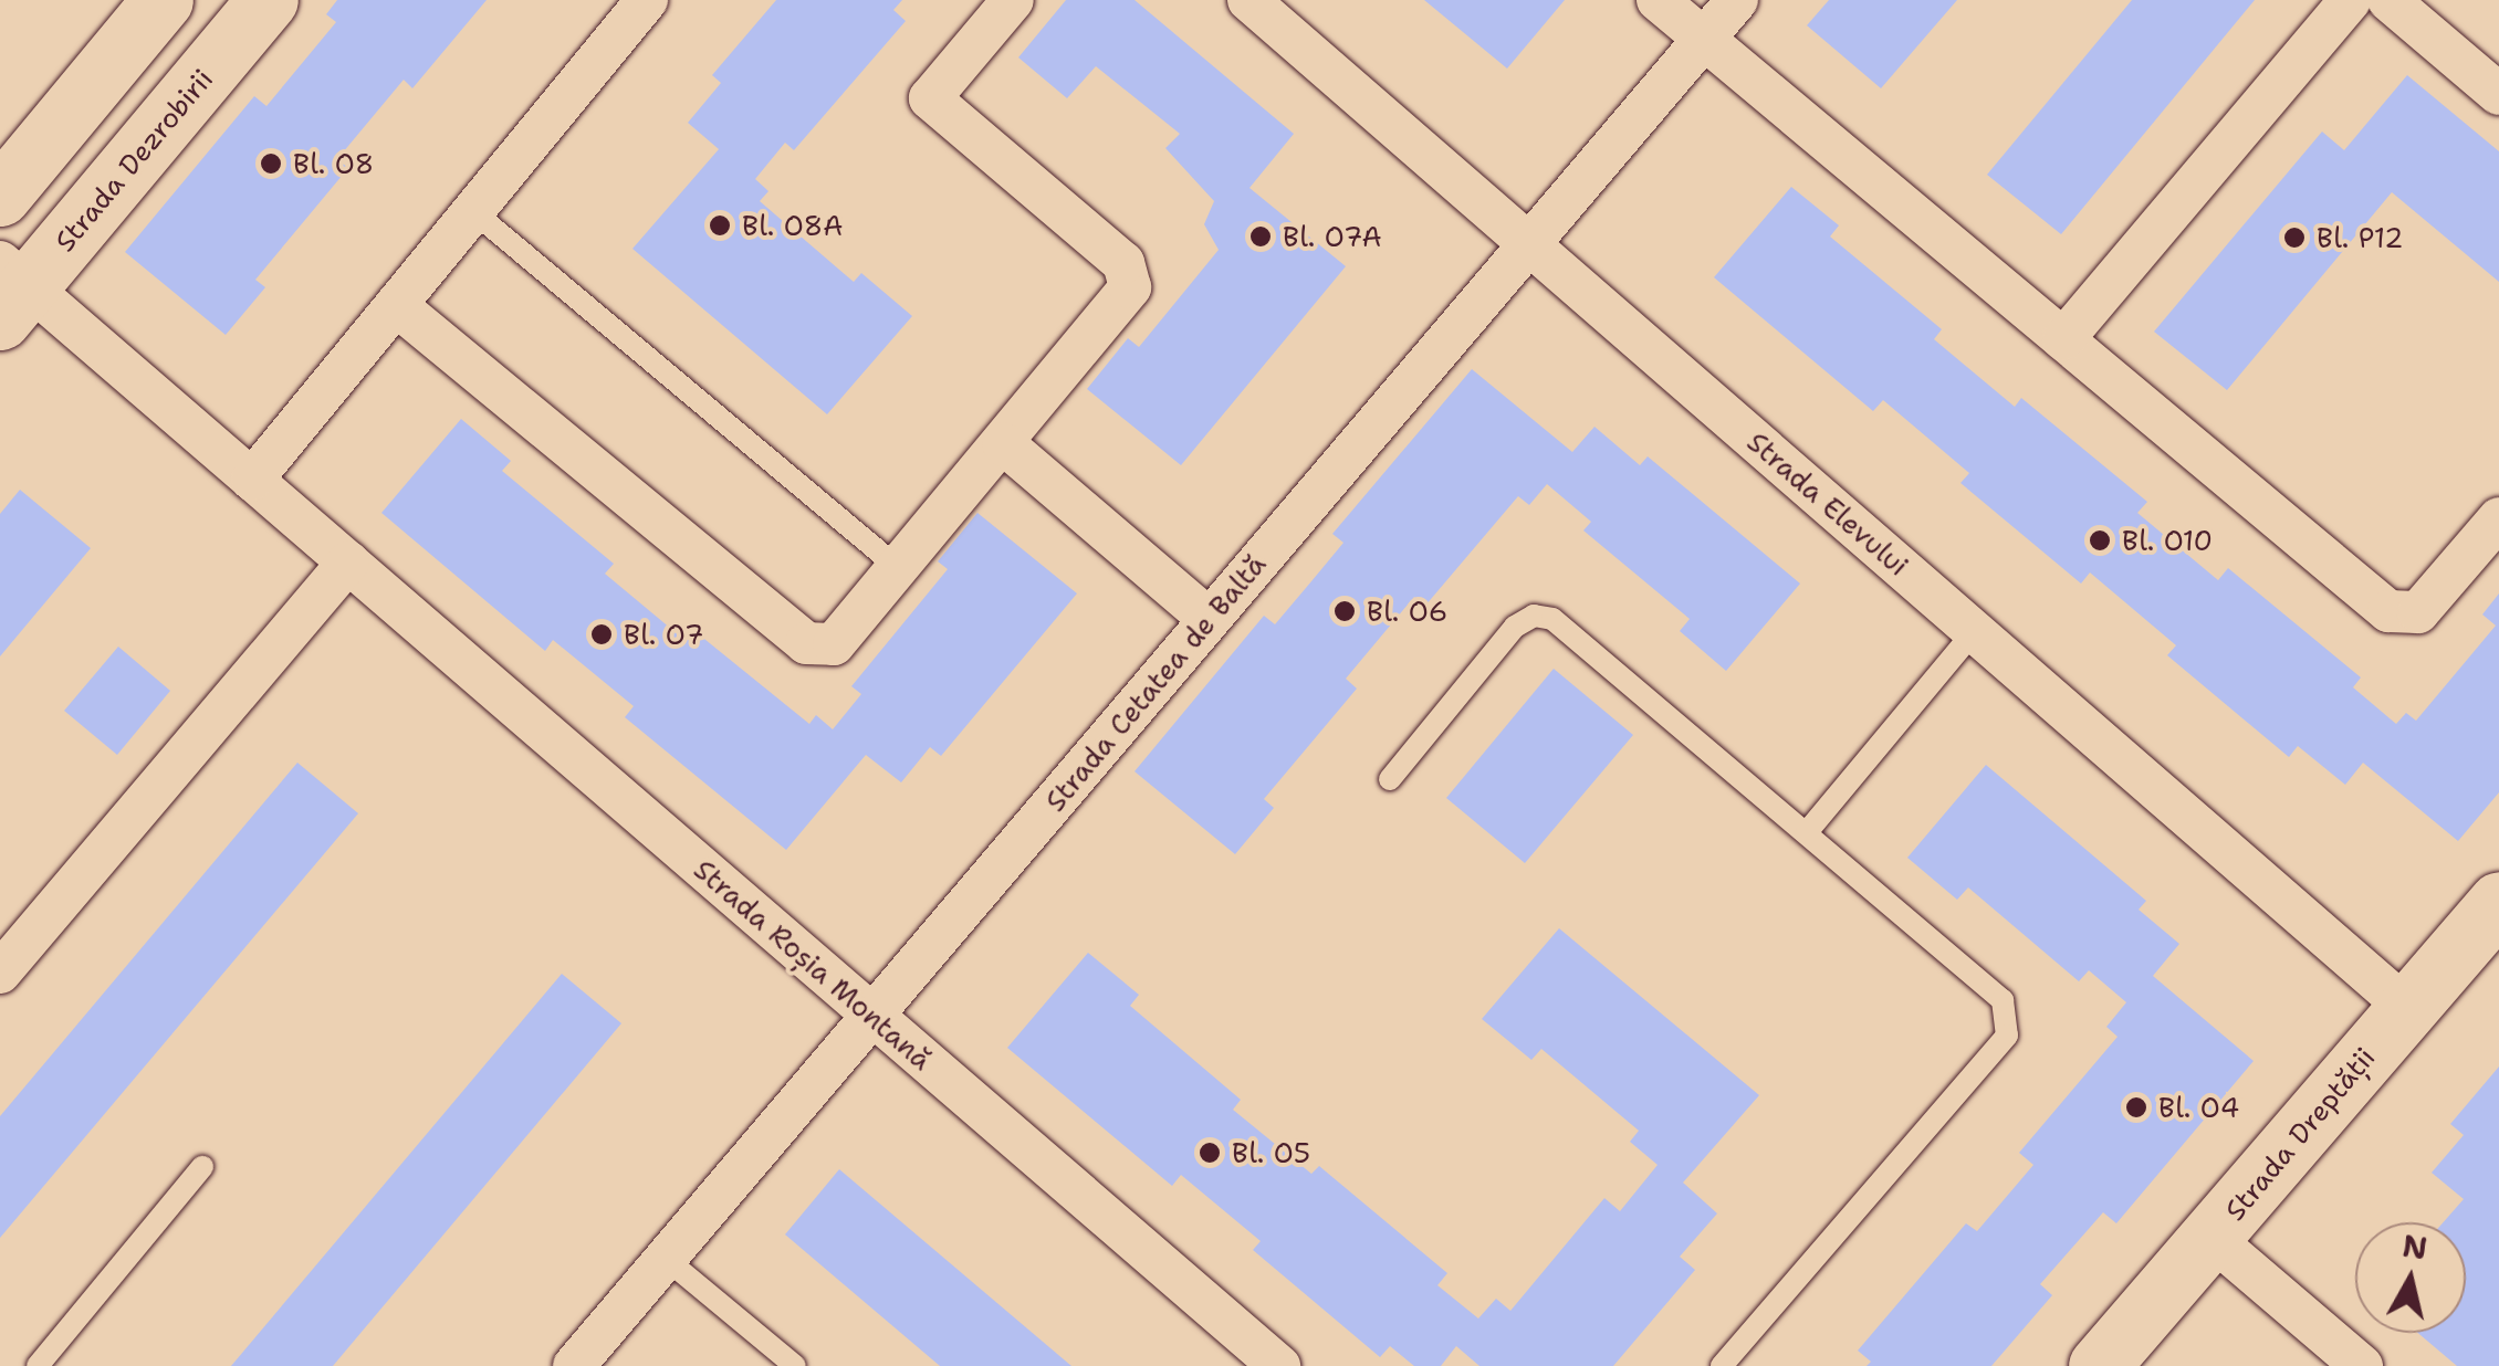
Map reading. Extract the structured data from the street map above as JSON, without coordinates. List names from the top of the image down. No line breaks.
{"streets":{"main road":["Strada Dezrobirii","Strada Dreptății"],"street":["Strada Elevului","Strada Cetatea de Baltă","Strada Roșia Montană"]},"crossings":[["Strada Dezrobirii","Strada Roșia Montană"],["Strada Elevului","Strada Cetatea de Baltă"],["Strada Elevului","Strada Dreptății"],["Strada Cetatea de Baltă","Strada Roșia Montană"]],"places":["Bl. O8","Bl. O8A","Bl. O7A","Bl. P12","Bl. O10","Bl. O6","Bl. O7","Bl. O4","Bl. O5"],"north":"top"}
